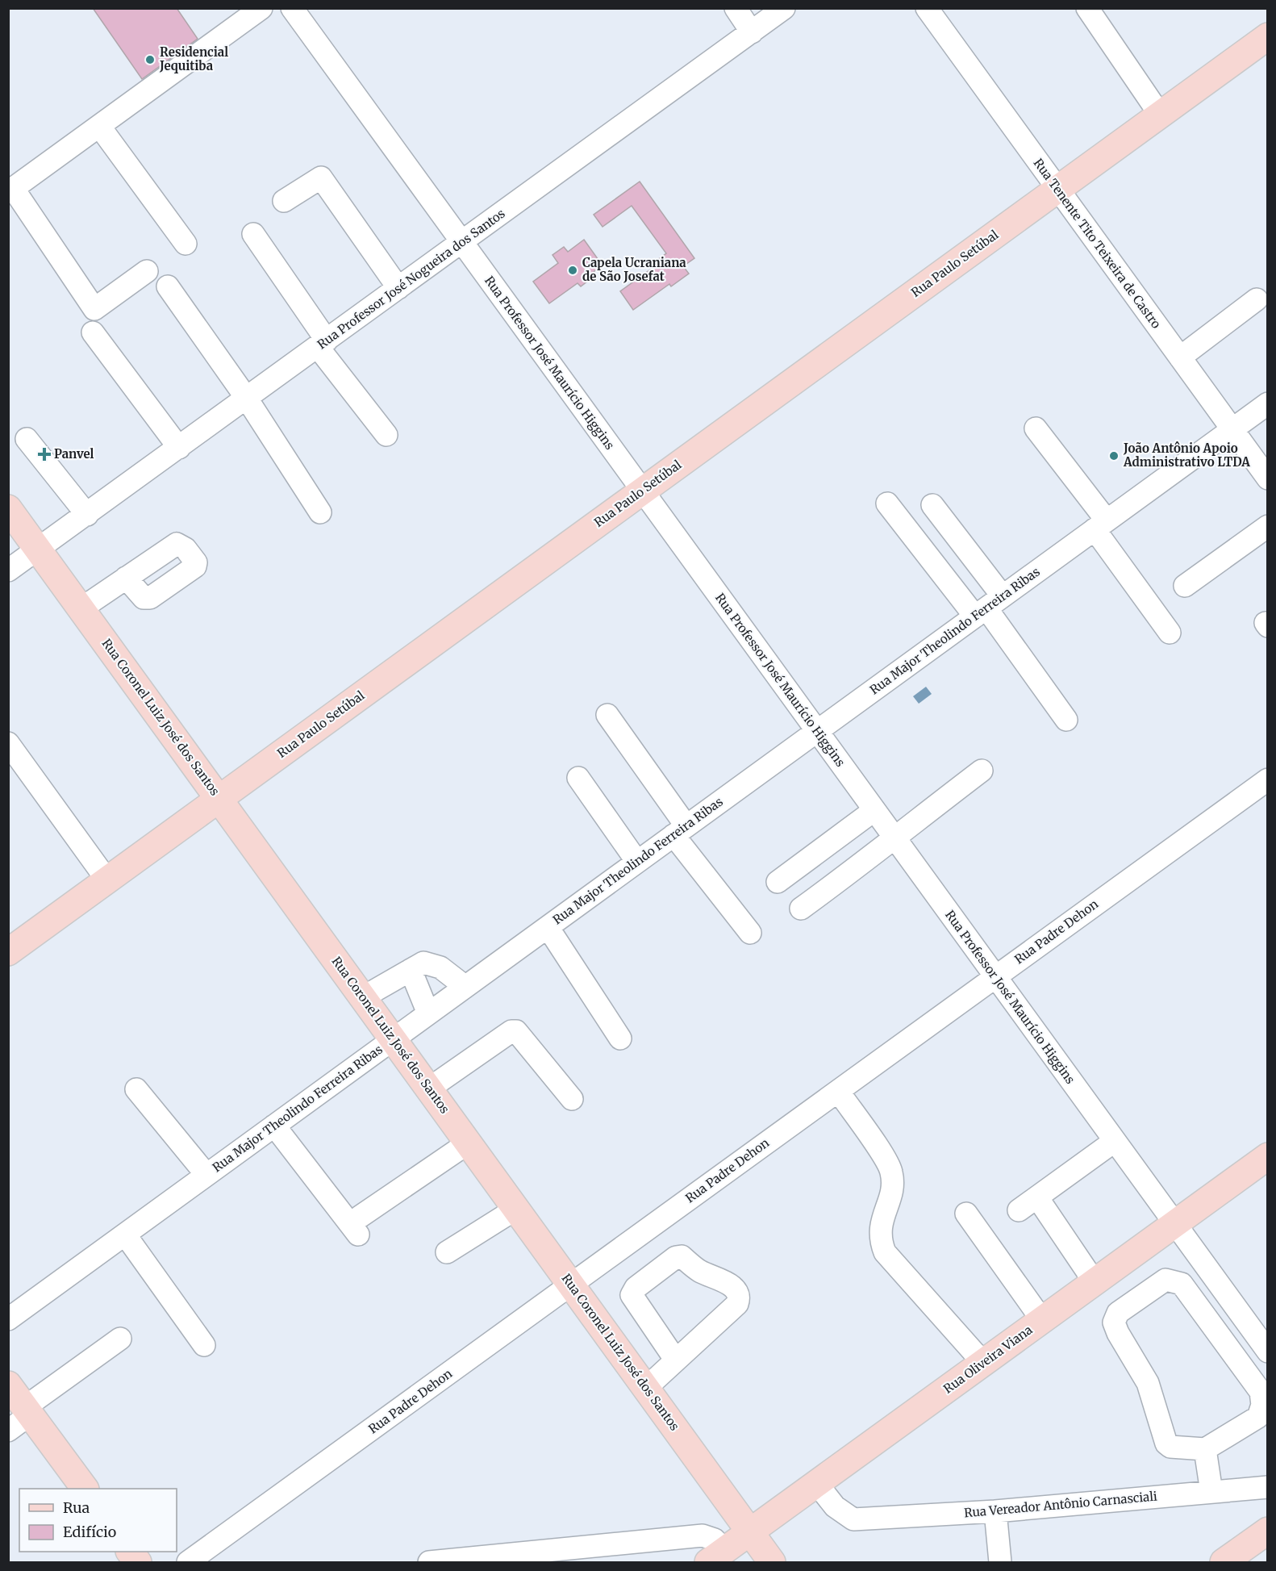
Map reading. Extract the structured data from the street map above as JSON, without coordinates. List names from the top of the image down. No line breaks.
{"streets":{"main road":["Rua Paulo Setúbal","Rua Coronel Luiz José dos Santos","Rua Oliveira Viana"],"street":["Rua Tenente Tito Teixeira de Castro","Rua Professor José Nogueira dos Santos","Rua Professor José Maurício Higgins","Rua Major Theolindo Ferreira Ribas","Rua Padre Dehon","Rua Vereador Antônio Carnasciali"]},"crossings":[["Rua Tenente Tito Teixeira de Castro","Rua Paulo Setúbal"],["Rua Tenente Tito Teixeira de Castro","Rua Major Theolindo Ferreira Ribas"],["Rua Paulo Setúbal","Rua Professor José Maurício Higgins"],["Rua Paulo Setúbal","Rua Coronel Luiz José dos Santos"],["Rua Professor José Nogueira dos Santos","Rua Professor José Maurício Higgins"],["Rua Professor José Nogueira dos Santos","Rua Coronel Luiz José dos Santos"],["Rua Professor José Maurício Higgins","Rua Major Theolindo Ferreira Ribas"],["Rua Professor José Maurício Higgins","Rua Padre Dehon"],["Rua Professor José Maurício Higgins","Rua Oliveira Viana"],["Rua Major Theolindo Ferreira Ribas","Rua Coronel Luiz José dos Santos"],["Rua Coronel Luiz José dos Santos","Rua Padre Dehon"],["Rua Coronel Luiz José dos Santos","Rua Oliveira Viana"],["Rua Oliveira Viana","Rua Vereador Antônio Carnasciali"]],"places":{"other":["Residencial Jequitiba","Capela Ucraniana de São Josefat","João Antônio Apoio Administrativo LTDA"],"health":["Panvel"]},"legend":["Rua","Edifício"]}
